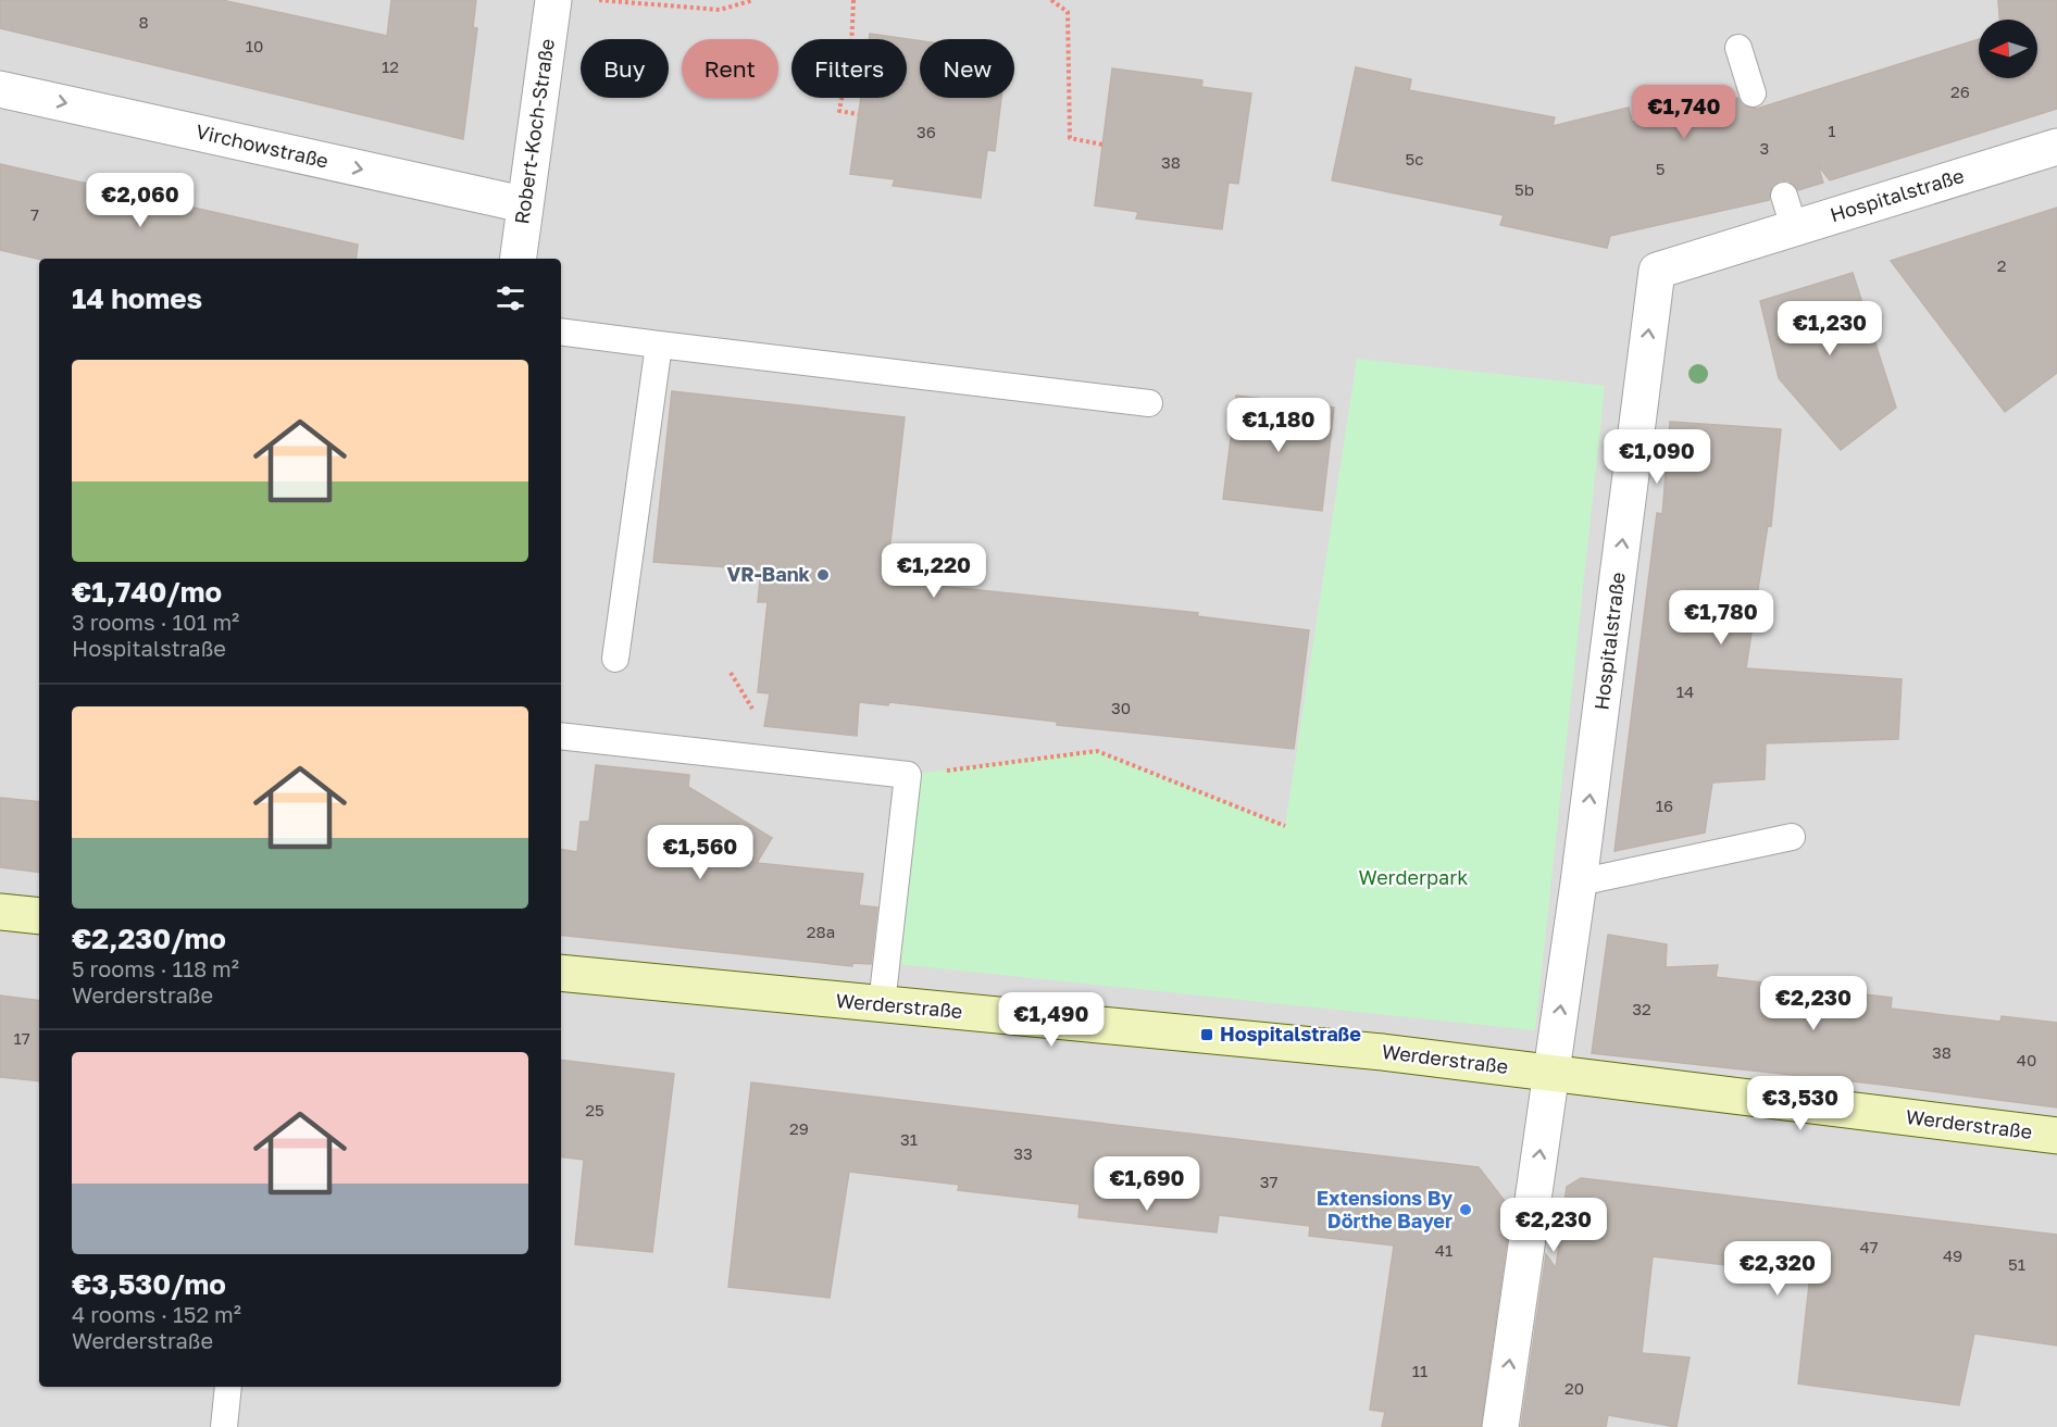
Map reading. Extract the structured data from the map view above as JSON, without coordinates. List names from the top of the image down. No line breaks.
{"streets":{"street":["Robert-Koch-Straße","Virchowstraße","Hospitalstraße","Werderstraße"]},"crossings":[["Robert-Koch-Straße","Virchowstraße"],["Hospitalstraße","Werderstraße"]],"one_way":["Virchowstraße","Hospitalstraße"],"parks":["Werderpark"],"places":{"other":["VR-Bank","Extensions By Dörthe Bayer"],"transit":["Hospitalstraße"]},"house_numbers":["8","10","12","26","1","36","3","5c","38","5","5b","7","2","14","30","16","28a","32","17","38","40","25","29","31","33","37","47","41","49","51","11","20"],"north":"left","page":{"chip":["Buy","Rent","Filters","New"],"price":["€1,740","€2,060","€1,230","€1,180","€1,090","€1,220","€1,780","€1,560","€2,230","€1,490","€3,530","€1,690","€2,230","€2,320"],"heading":"14 homes","list":[{"name":"€1,740/mo","note":"3 rooms · 101 m² · Hospitalstraße"},{"name":"€2,230/mo","note":"5 rooms · 118 m² · Werderstraße"},{"name":"€3,530/mo","note":"4 rooms · 152 m² · Werderstraße"}]}}
